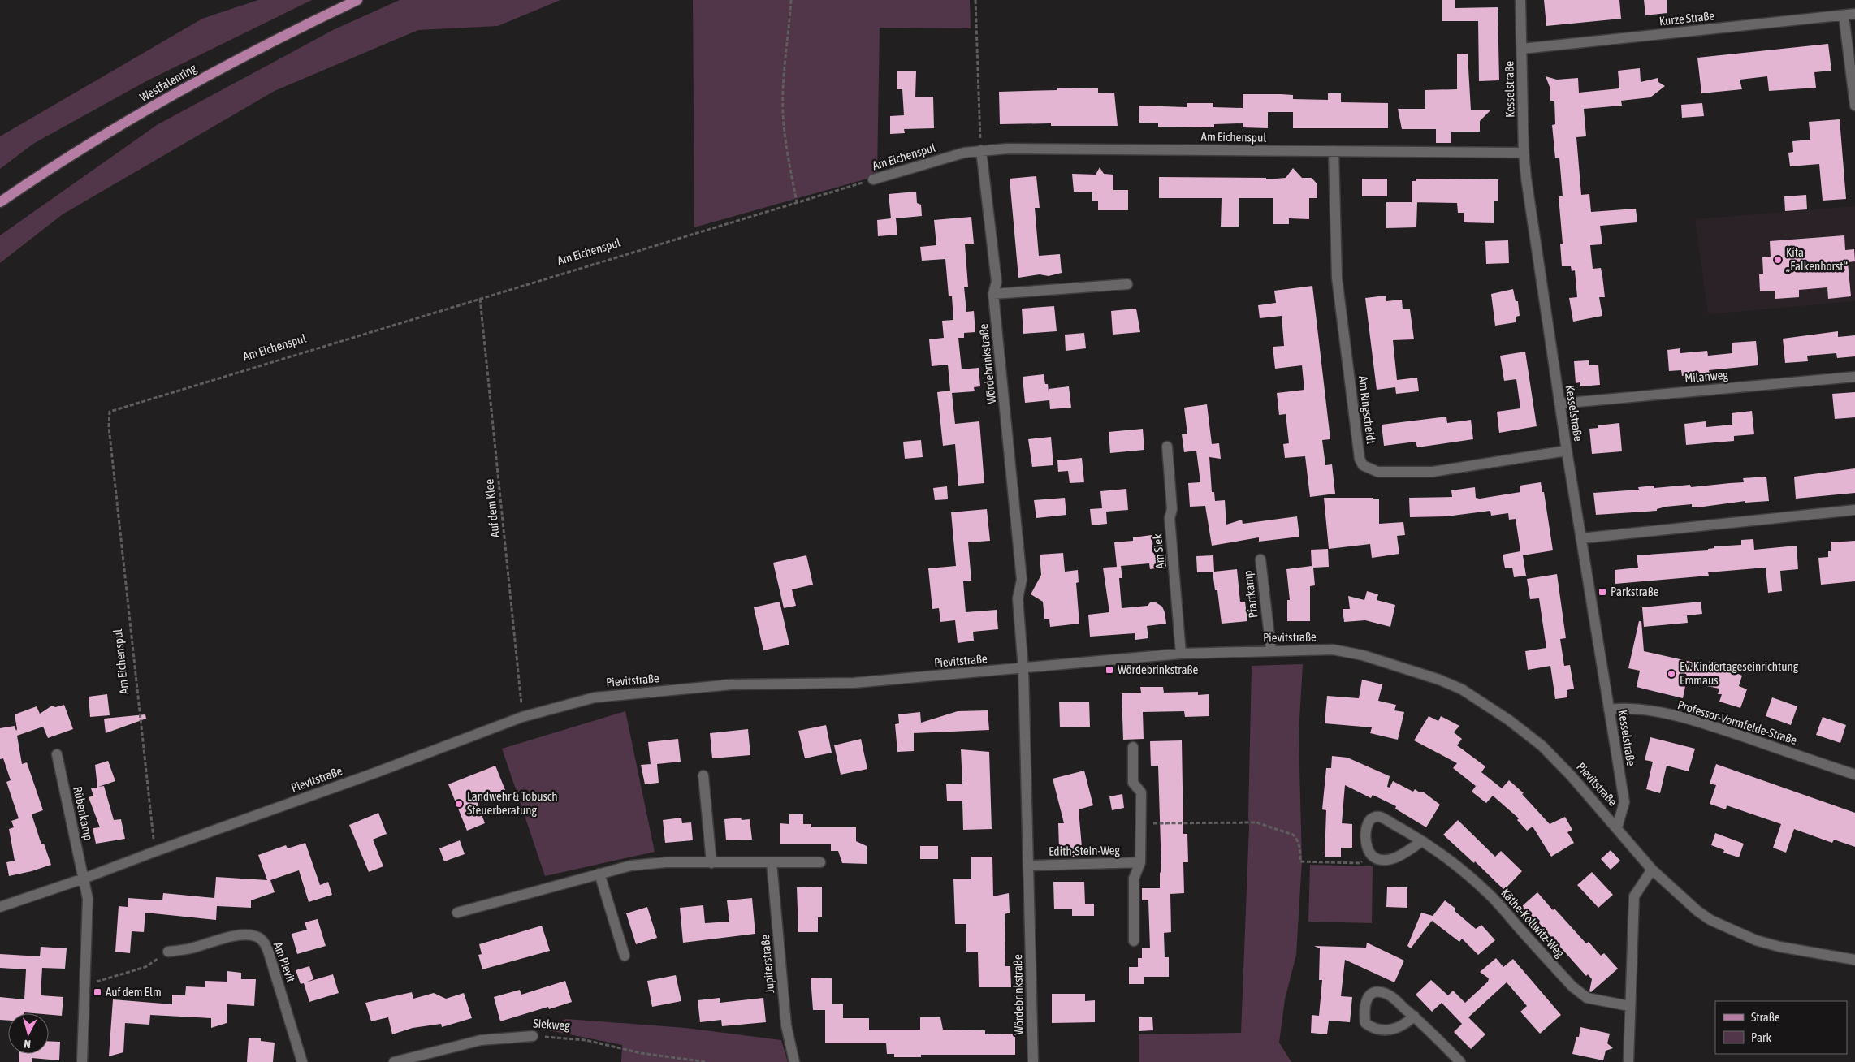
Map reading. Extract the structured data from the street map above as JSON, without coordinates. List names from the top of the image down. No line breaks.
{"streets":{"main road":["Westfalenring"],"street":["Kurze Straße","Kesselstraße","Am Eichenspul","Wördebrinkstraße","Milanweg","Am Ringscheidt","Am Siek","Pfarrkamp","Pievitstraße","Professor-Vormfelde-Straße","Rübenkamp","Edith-Stein-Weg","Käthe-Kollwitz-Weg","Am Pievit","Jupiterstraße","Siekweg"],"path":["Auf dem Klee"]},"crossings":[["Kurze Straße","Kesselstraße"],["Kesselstraße","Am Eichenspul"],["Kesselstraße","Milanweg"],["Kesselstraße","Am Ringscheidt"],["Kesselstraße","Pievitstraße"],["Kesselstraße","Professor-Vormfelde-Straße"],["Am Eichenspul","Wördebrinkstraße"],["Am Eichenspul","Am Ringscheidt"],["Am Eichenspul","Auf dem Klee"],["Am Eichenspul","Pievitstraße"],["Wördebrinkstraße","Pievitstraße"],["Wördebrinkstraße","Edith-Stein-Weg"],["Auf dem Klee","Pievitstraße"],["Am Siek","Pievitstraße"],["Pfarrkamp","Pievitstraße"],["Pievitstraße","Rübenkamp"]],"places":{"other":["Kita „Falkenhorst“","Ev. Kindertageseinrichtung Emmaus","Landwehr & Tobusch Steuerberatung"],"transit":["Parkstraße","Wördebrinkstraße","Auf dem Elm"]},"legend":["Straße","Park"],"north":"bottom"}
